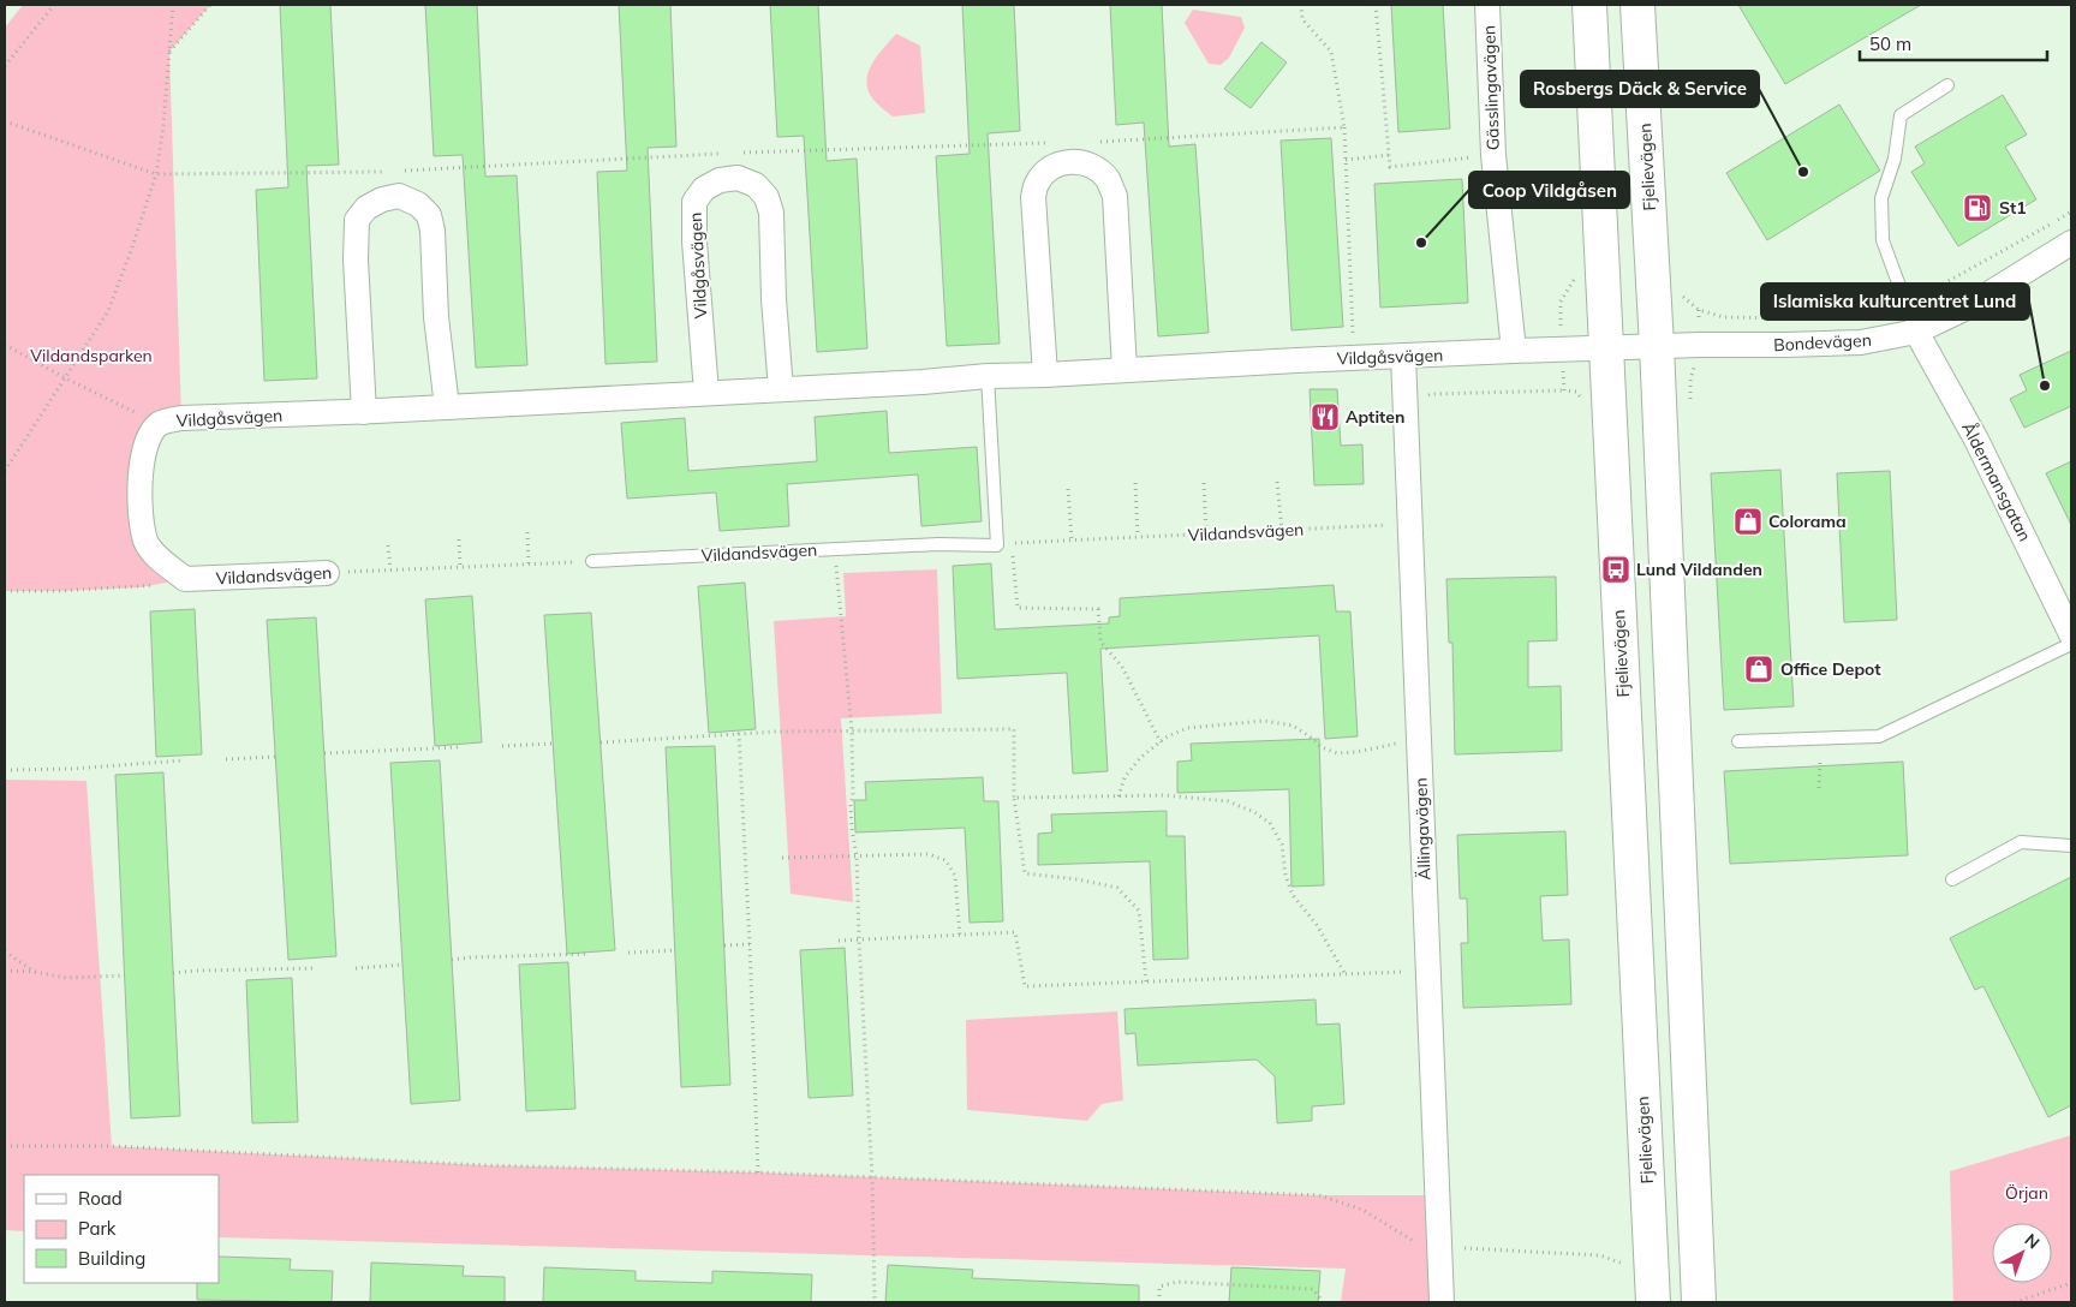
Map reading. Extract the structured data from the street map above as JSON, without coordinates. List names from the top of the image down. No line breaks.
{"streets":{"main road":["Fjelievägen"],"street":["Gässlingavägen","Vildgåsvägen","Bondevägen","Åldermansgatan","Vildandsvägen","Ällingavägen"]},"crossings":[["Gässlingavägen","Vildgåsvägen"],["Fjelievägen","Vildgåsvägen"],["Fjelievägen","Bondevägen"],["Vildgåsvägen","Bondevägen"],["Vildgåsvägen","Vildandsvägen"],["Vildgåsvägen","Ällingavägen"],["Bondevägen","Åldermansgatan"],["Vildandsvägen","Ällingavägen"]],"parks":["Vildandsparken","Örjan"],"places":{"other":["Rosbergs Däck & Service","Coop Vildgåsen","Islamiska kulturcentret Lund"],"fuel station":["St1"],"restaurant":["Aptiten"],"shop":["Colorama","Office Depot"],"bus stop":["Lund Vildanden"]},"legend":["Road","Park","Building"],"scale_bar":"50 m","north":"top right"}
